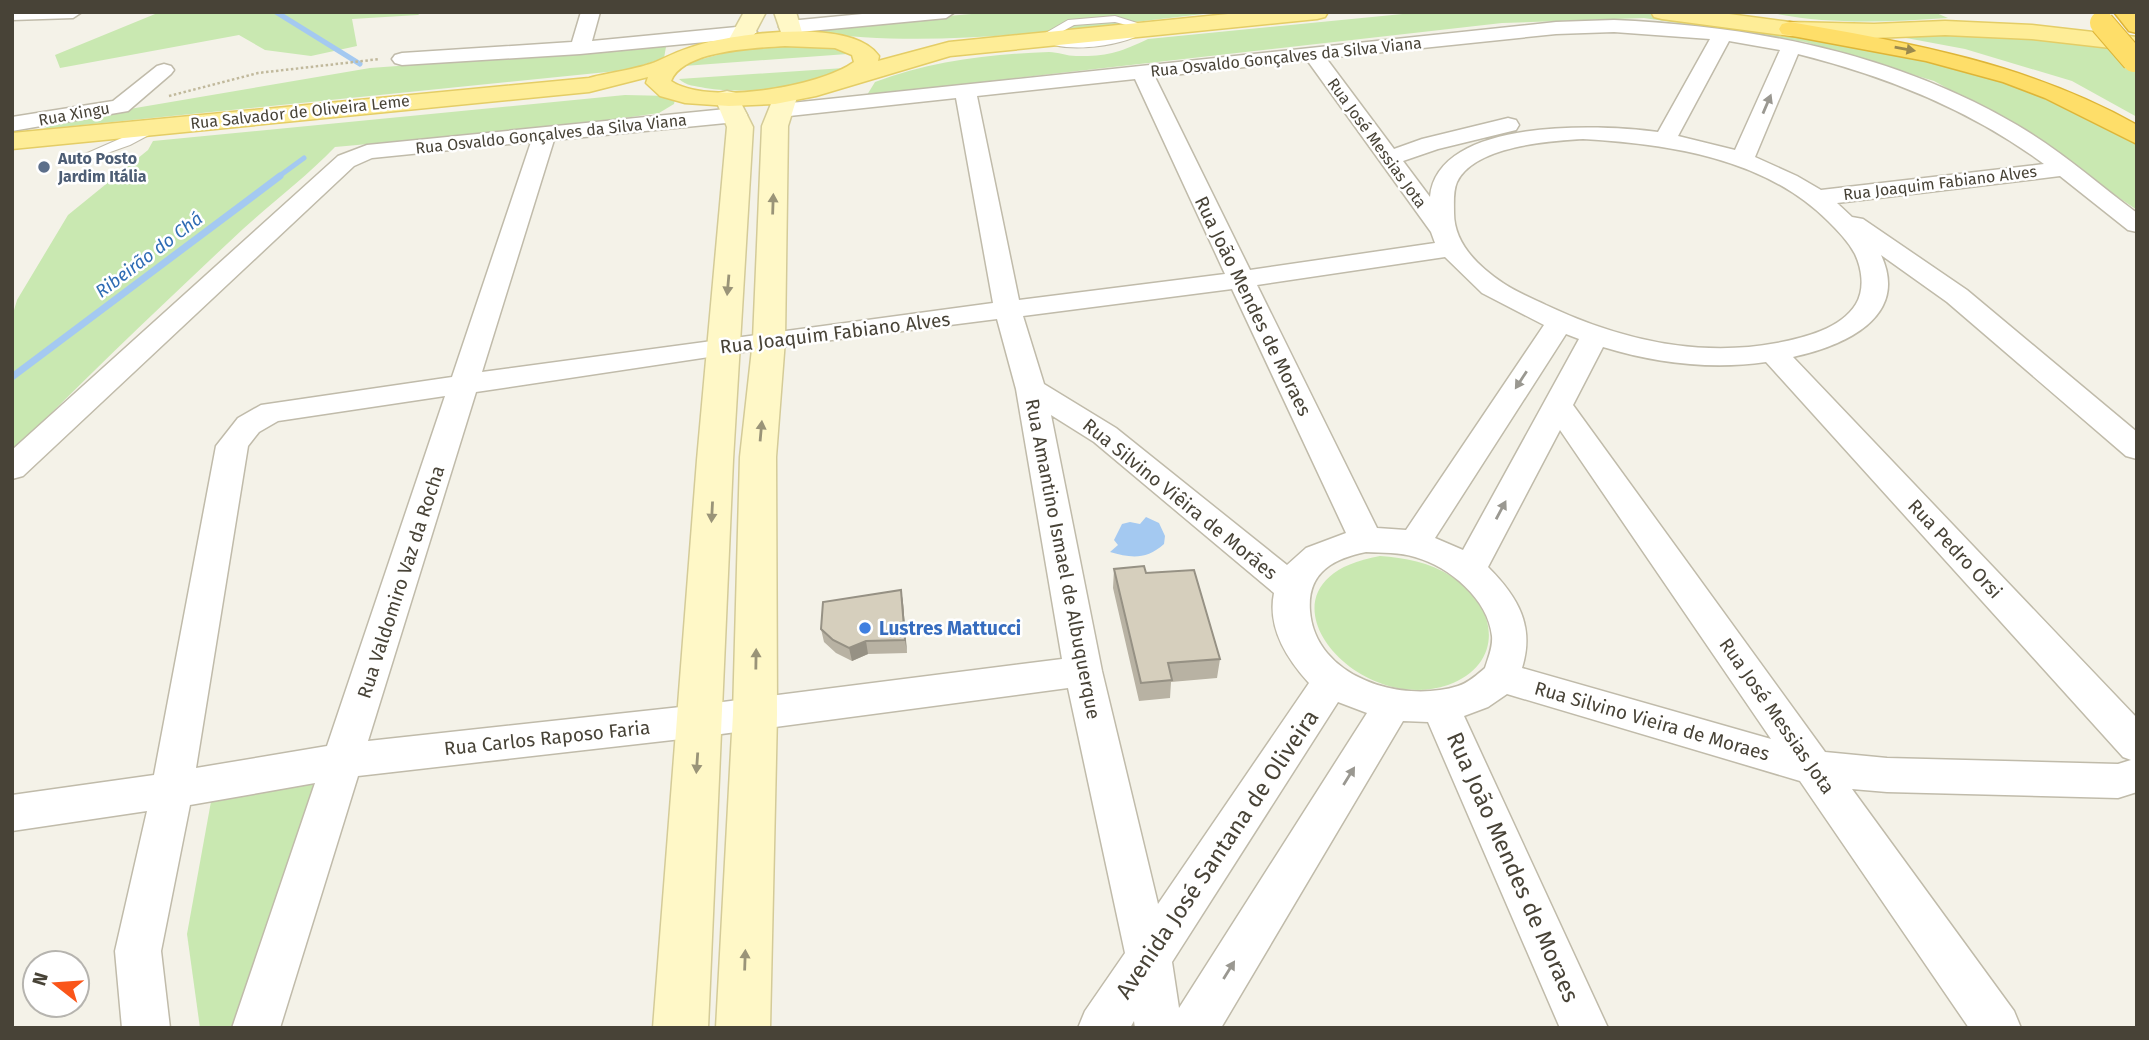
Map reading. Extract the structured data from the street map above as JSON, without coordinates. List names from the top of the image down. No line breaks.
{"streets":{"main road":["Rua Salvador de Oliveira Leme"],"street":["Rua Osvaldo Gonçalves da Silva Viana","Rua Xingu","Rua José Messias Jota","Rua Joaquim Fabiano Alves","Rua João Mendes de Moraes","Rua Silvino Viêira de Morães","Rua Pedro Orsi","Rua Amantino Ismael de Albuquerque","Rua Valdomiro Vaz da Rocha","Rua Silvino Vieira de Moraes","Rua Carlos Raposo Faria","Avenida José Santana de Oliveira"]},"crossings":[["Rua Osvaldo Gonçalves da Silva Viana","Rua José Messias Jota"],["Rua Osvaldo Gonçalves da Silva Viana","Rua Joaquim Fabiano Alves"],["Rua Osvaldo Gonçalves da Silva Viana","Rua João Mendes de Moraes"],["Rua Osvaldo Gonçalves da Silva Viana","Rua Amantino Ismael de Albuquerque"],["Rua Osvaldo Gonçalves da Silva Viana","Rua Valdomiro Vaz da Rocha"],["Rua José Messias Jota","Rua Joaquim Fabiano Alves"],["Rua José Messias Jota","Rua Pedro Orsi"],["Rua José Messias Jota","Rua Silvino Vieira de Moraes"],["Rua Joaquim Fabiano Alves","Rua João Mendes de Moraes"],["Rua Joaquim Fabiano Alves","Rua Amantino Ismael de Albuquerque"],["Rua Joaquim Fabiano Alves","Rua Valdomiro Vaz da Rocha"],["Rua Joaquim Fabiano Alves","Rua Carlos Raposo Faria"],["Rua João Mendes de Moraes","Rua Silvino Viêira de Morães"],["Rua João Mendes de Moraes","Rua Silvino Vieira de Moraes"],["Rua João Mendes de Moraes","Avenida José Santana de Oliveira"],["Rua Silvino Viêira de Morães","Rua Amantino Ismael de Albuquerque"],["Rua Silvino Viêira de Morães","Rua Silvino Vieira de Moraes"],["Rua Silvino Viêira de Morães","Avenida José Santana de Oliveira"],["Rua Amantino Ismael de Albuquerque","Rua Carlos Raposo Faria"],["Rua Amantino Ismael de Albuquerque","Avenida José Santana de Oliveira"],["Rua Valdomiro Vaz da Rocha","Rua Carlos Raposo Faria"],["Rua Silvino Vieira de Moraes","Avenida José Santana de Oliveira"]],"water":["Ribeirão do Chá"],"places":["Auto Posto Jardim Itália","Lustres Mattucci"],"north":"left"}
